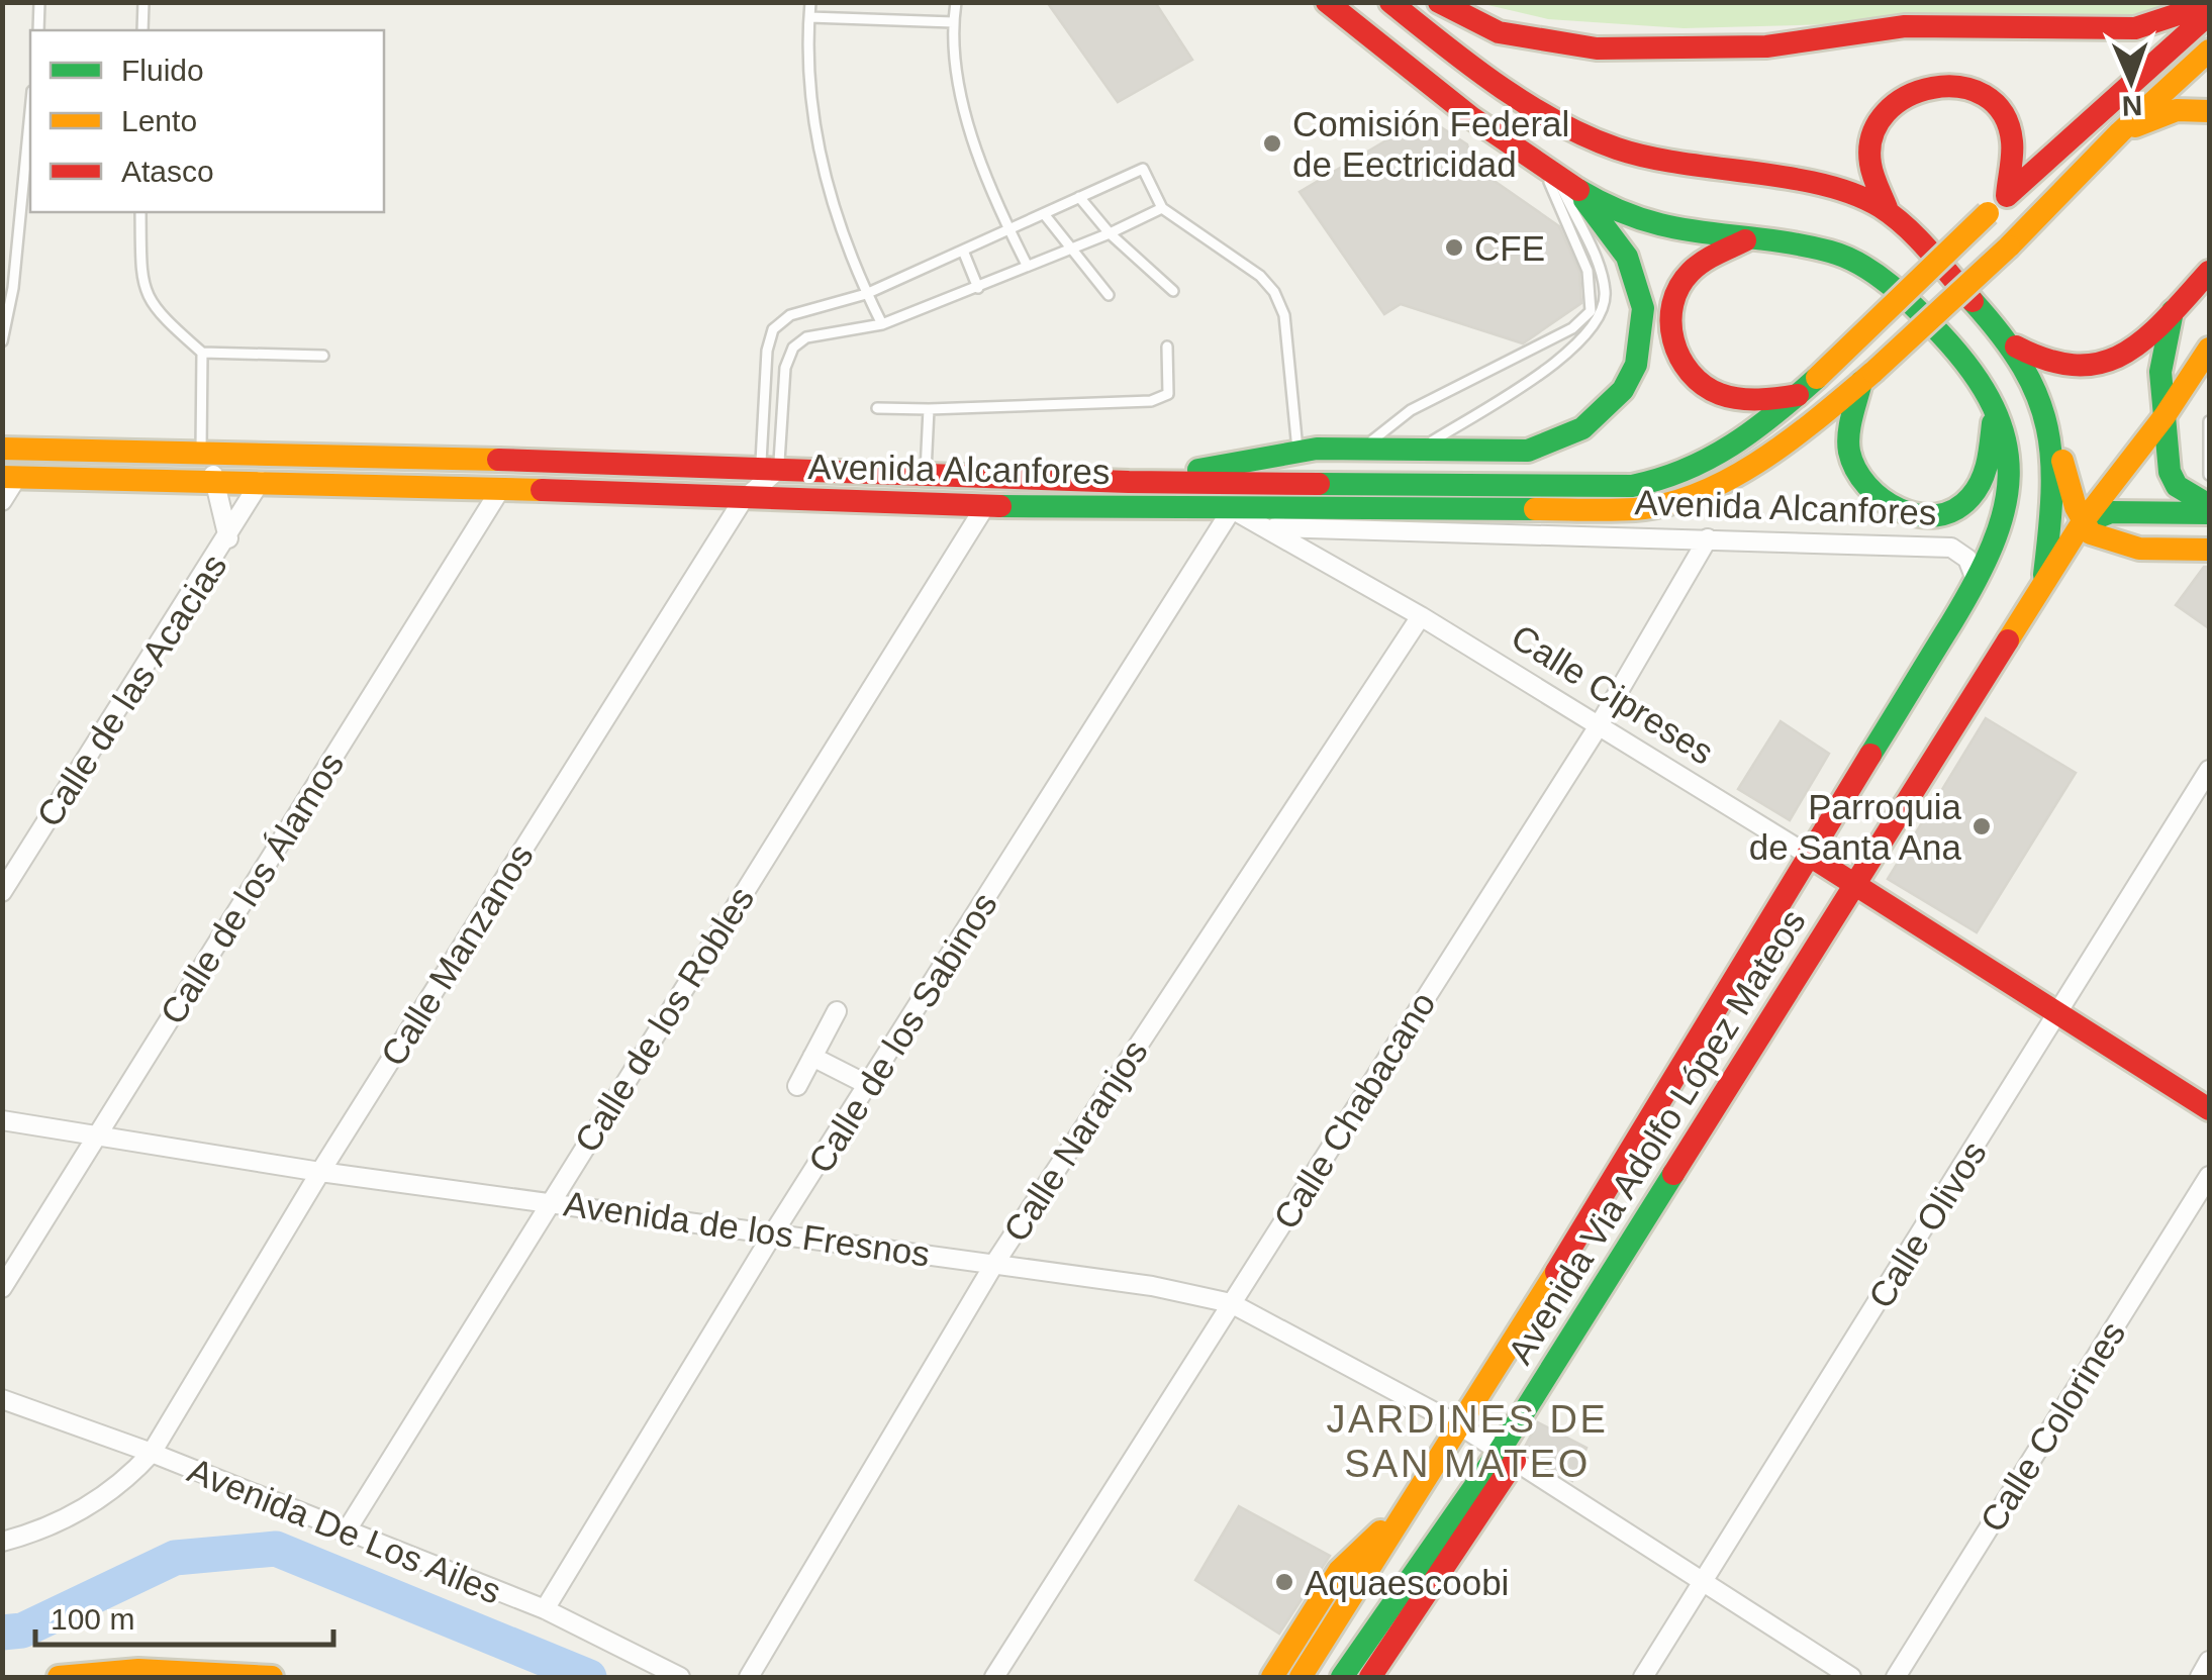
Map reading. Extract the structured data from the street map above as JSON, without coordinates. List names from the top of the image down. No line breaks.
{"streets":{"main road":["Avenida Alcanfores","Calle Cipreses","Avenida Via Adolfo López Mateos"],"street":["Calle de las Acacias","Calle de los Álamos","Calle Manzanos","Calle de los Robles","Calle de los Sabinos","Calle Chabacano","Calle Naranjos","Calle Olivos","Avenida de los Fresnos","Calle Colorines","Avenida De Los Ailes"]},"crossings":[["Avenida Alcanfores","Calle de las Acacias"],["Avenida Alcanfores","Calle Cipreses"],["Avenida Alcanfores","Calle de los Álamos"],["Avenida Alcanfores","Calle Manzanos"],["Avenida Alcanfores","Calle de los Robles"],["Avenida Alcanfores","Calle de los Sabinos"],["Avenida Alcanfores","Calle Chabacano"],["Avenida Alcanfores","Avenida Via Adolfo López Mateos"],["Calle Cipreses","Calle de los Sabinos"],["Calle Cipreses","Calle Chabacano"],["Calle Cipreses","Avenida Via Adolfo López Mateos"],["Calle Cipreses","Calle Naranjos"],["Calle Cipreses","Calle Olivos"],["Calle de los Álamos","Avenida de los Fresnos"],["Calle Manzanos","Avenida de los Fresnos"],["Calle Manzanos","Avenida De Los Ailes"],["Calle de los Robles","Avenida de los Fresnos"],["Calle de los Robles","Avenida De Los Ailes"],["Calle de los Sabinos","Avenida de los Fresnos"],["Calle de los Sabinos","Avenida De Los Ailes"],["Calle Chabacano","Avenida de los Fresnos"],["Avenida Via Adolfo López Mateos","Avenida de los Fresnos"],["Calle Naranjos","Avenida de los Fresnos"]],"districts":["JARDINES DE SAN MATEO"],"places":["Comisión Federal de Eectricidad","CFE","Parroquia de Santa Ana","Aquaescoobi"],"legend":["Fluido","Lento","Atasco"],"scale_bar":"100 m","north":"bottom"}
